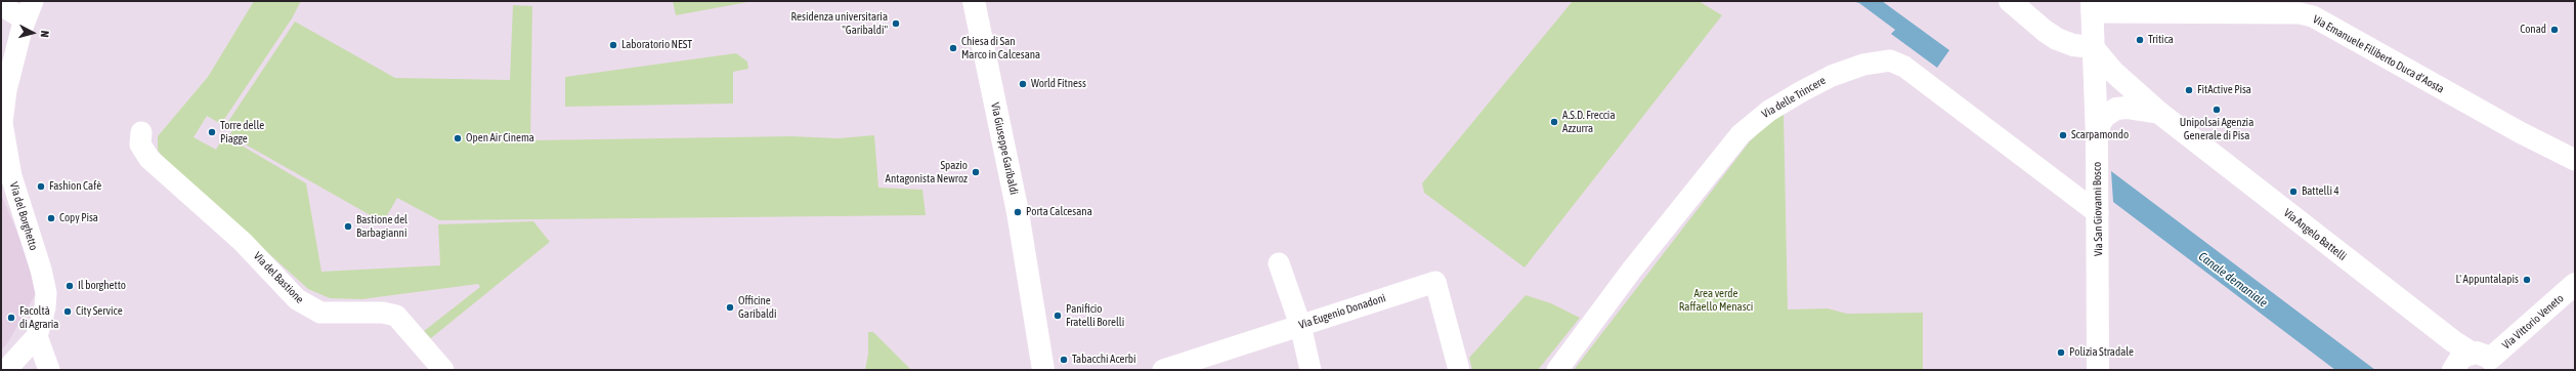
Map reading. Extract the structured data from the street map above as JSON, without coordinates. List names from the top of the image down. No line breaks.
{"streets":{"main road":["Via Giuseppe Garibaldi","Via San Giovanni Bosco","Via Angelo Battelli","Via Vittorio Veneto"],"street":["Via Emanuele Filiberto Duca d'Aosta","Via delle Trincere","Via del Borghetto","Via del Bastione","Via Eugenio Donadoni"]},"crossings":[["Via Emanuele Filiberto Duca d'Aosta","Via San Giovanni Bosco"],["Via delle Trincere","Via San Giovanni Bosco"],["Via San Giovanni Bosco","Via Angelo Battelli"],["Via Angelo Battelli","Via Vittorio Veneto"]],"water":["Canale demaniale"],"parks":["Area verde Raffaello Menasci"],"places":["Residenza universitaria \"Garibaldi\"","Conad","Tritica","Laboratorio NEST","Chiesa di San Marco in Calcesana","World Fitness","FitActive Pisa","Unipolsai Agenzia Generale di Pisa","A.S.D. Freccia Azzurra","Torre delle Piagge","Scarpamondo","Open Air Cinema","Spazio Antagonista Newroz","Fashion Cafè","Battelli 4","Porta Calcesana","Copy Pisa","Bastione del Barbagianni","L' Appuntalapis","Il borghetto","Officine Garibaldi","City Service","Panificio Fratelli Borelli","Facoltà di Agraria","Polizia Stradale","Tabacchi Acerbi"],"north":"right"}
